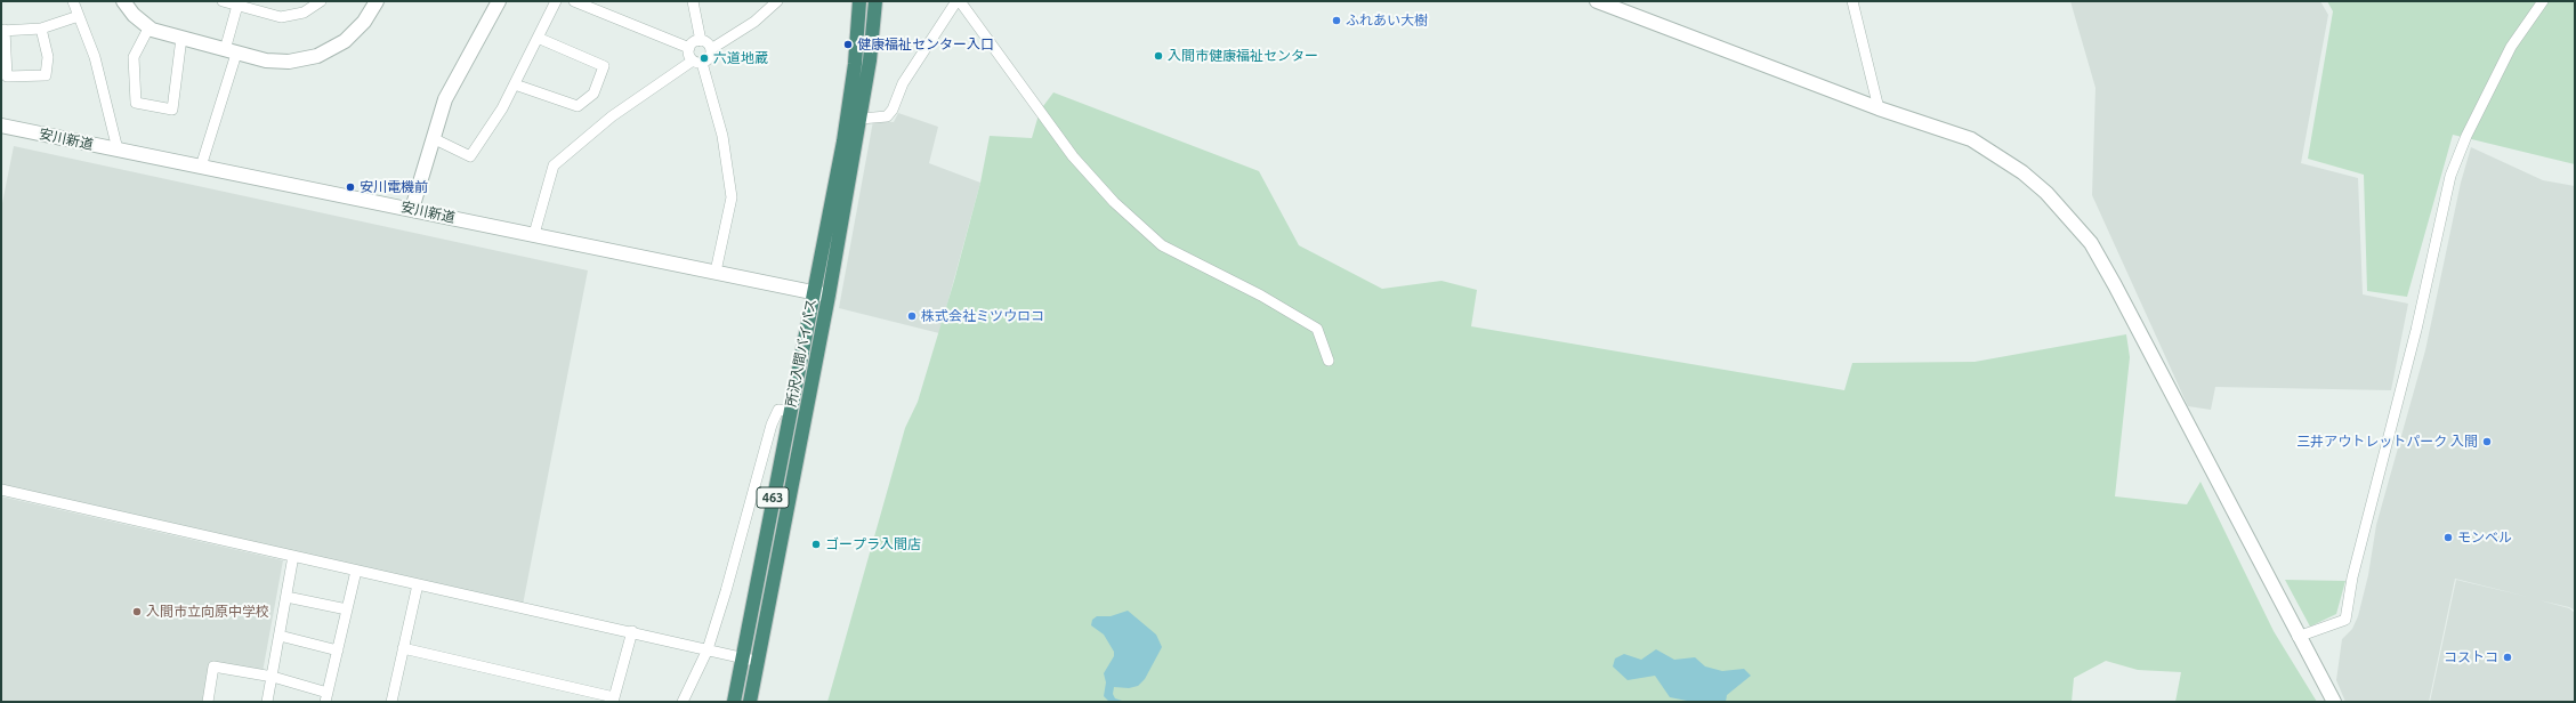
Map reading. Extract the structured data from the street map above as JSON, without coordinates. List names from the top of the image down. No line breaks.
{"streets":{"highway":["所沢入間バイパス","463"],"street":["安川新道"]},"crossings":[["安川新道","所沢入間バイパス"]],"places":["ふれあい大樹","健康福祉センター入口","入間市健康福祉センター","六道地蔵","安川電機前","株式会社ミツウロコ","三井アウトレットパーク 入間","モンベル","ゴープラ入間店","入間市立向原中学校","コストコ"]}
